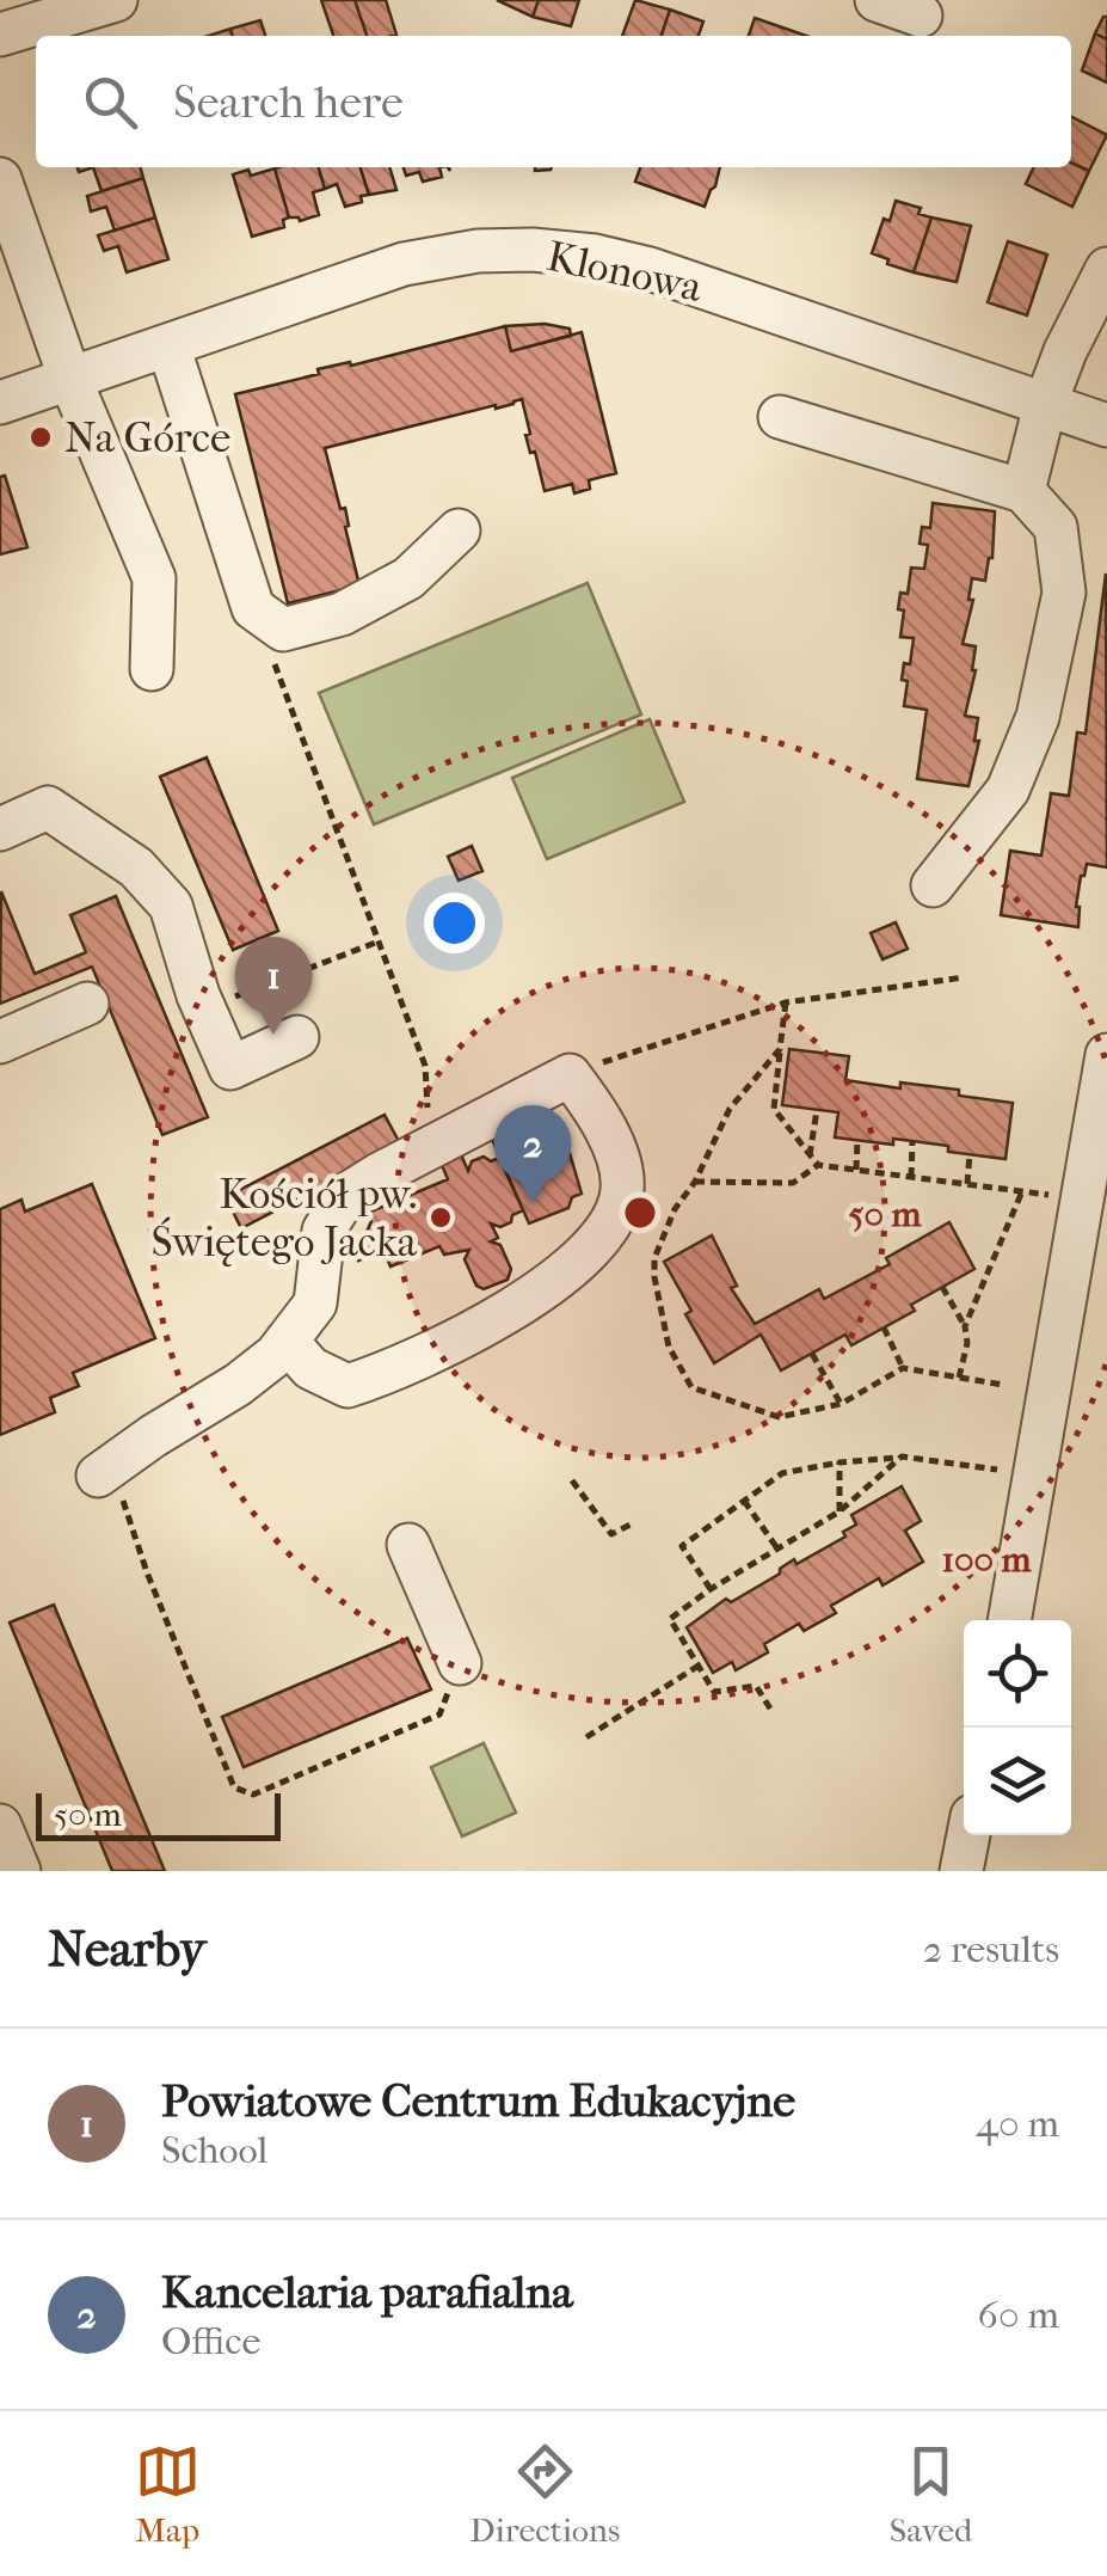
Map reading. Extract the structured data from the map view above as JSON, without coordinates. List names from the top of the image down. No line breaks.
{"streets":{"street":["Klonowa"]},"places":["Na Górce","Kościół pw. Świętego Jacka"],"scale_bar":"50 m","page":{"search":"Search here","pins":["1","2"],"scale":"50 m","heading":["Nearby","2 results"],"list":[{"mark":"1","name":"Powiatowe Centrum Edukacyjne","note":"School","value":"40 m"},{"mark":"2","name":"Kancelaria parafialna","note":"Office","value":"60 m"}],"nav":["Map","Directions","Saved"]},"rings":["50 m","100 m"]}
